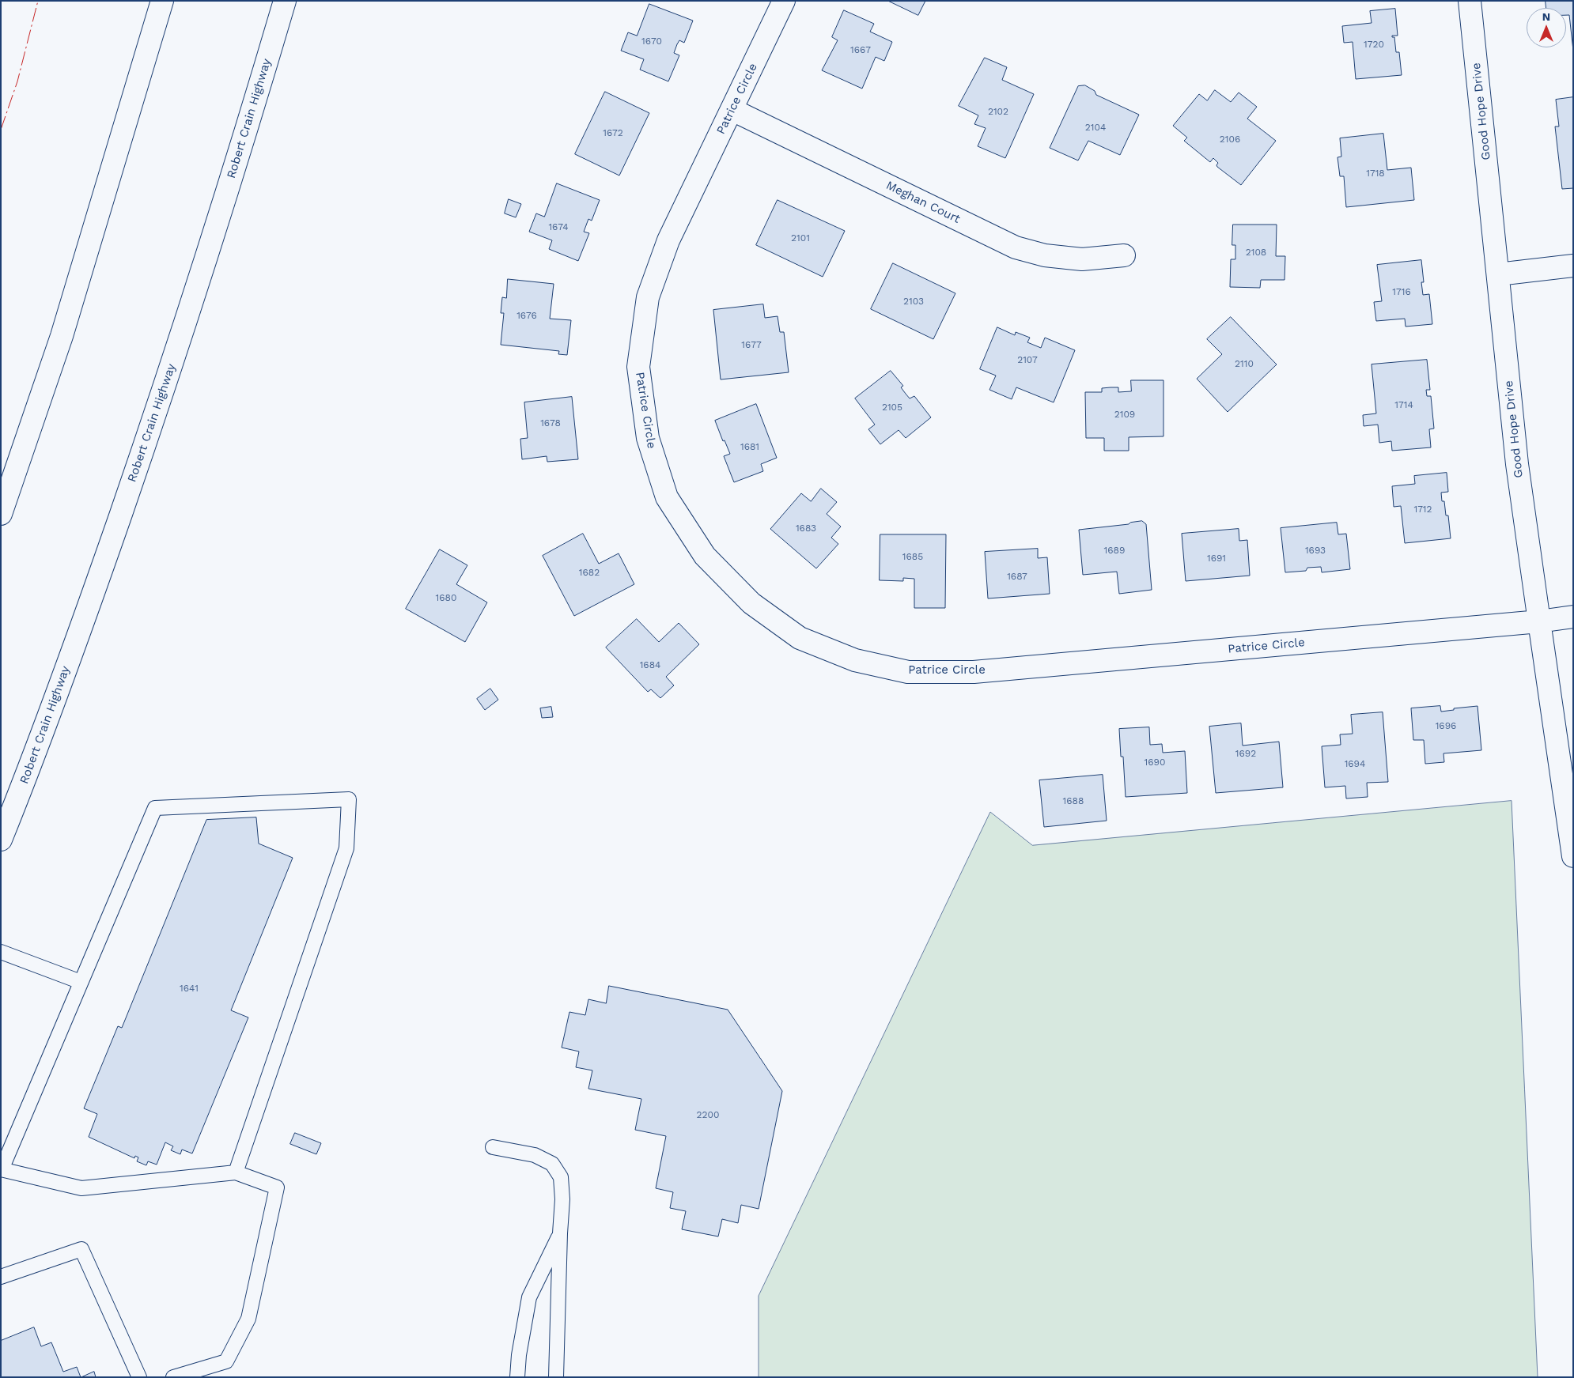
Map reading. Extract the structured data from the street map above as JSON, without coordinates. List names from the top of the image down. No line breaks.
{"streets":{"main road":["Patrice Circle","Good Hope Drive","Robert Crain Highway","Meghan Court"]},"crossings":[["Patrice Circle","Good Hope Drive"],["Patrice Circle","Meghan Court"]],"house_numbers":["1670","1720","1667","2102","2104","1672","2106","1718","1674","2101","2108","1716","2103","1676","1677","2107","2110","1714","2105","2109","1678","1681","1712","1683","1689","1693","1685","1691","1682","1687","1680","1684","1696","1692","1690","1694","1688","1641","2200"],"north":"top"}
